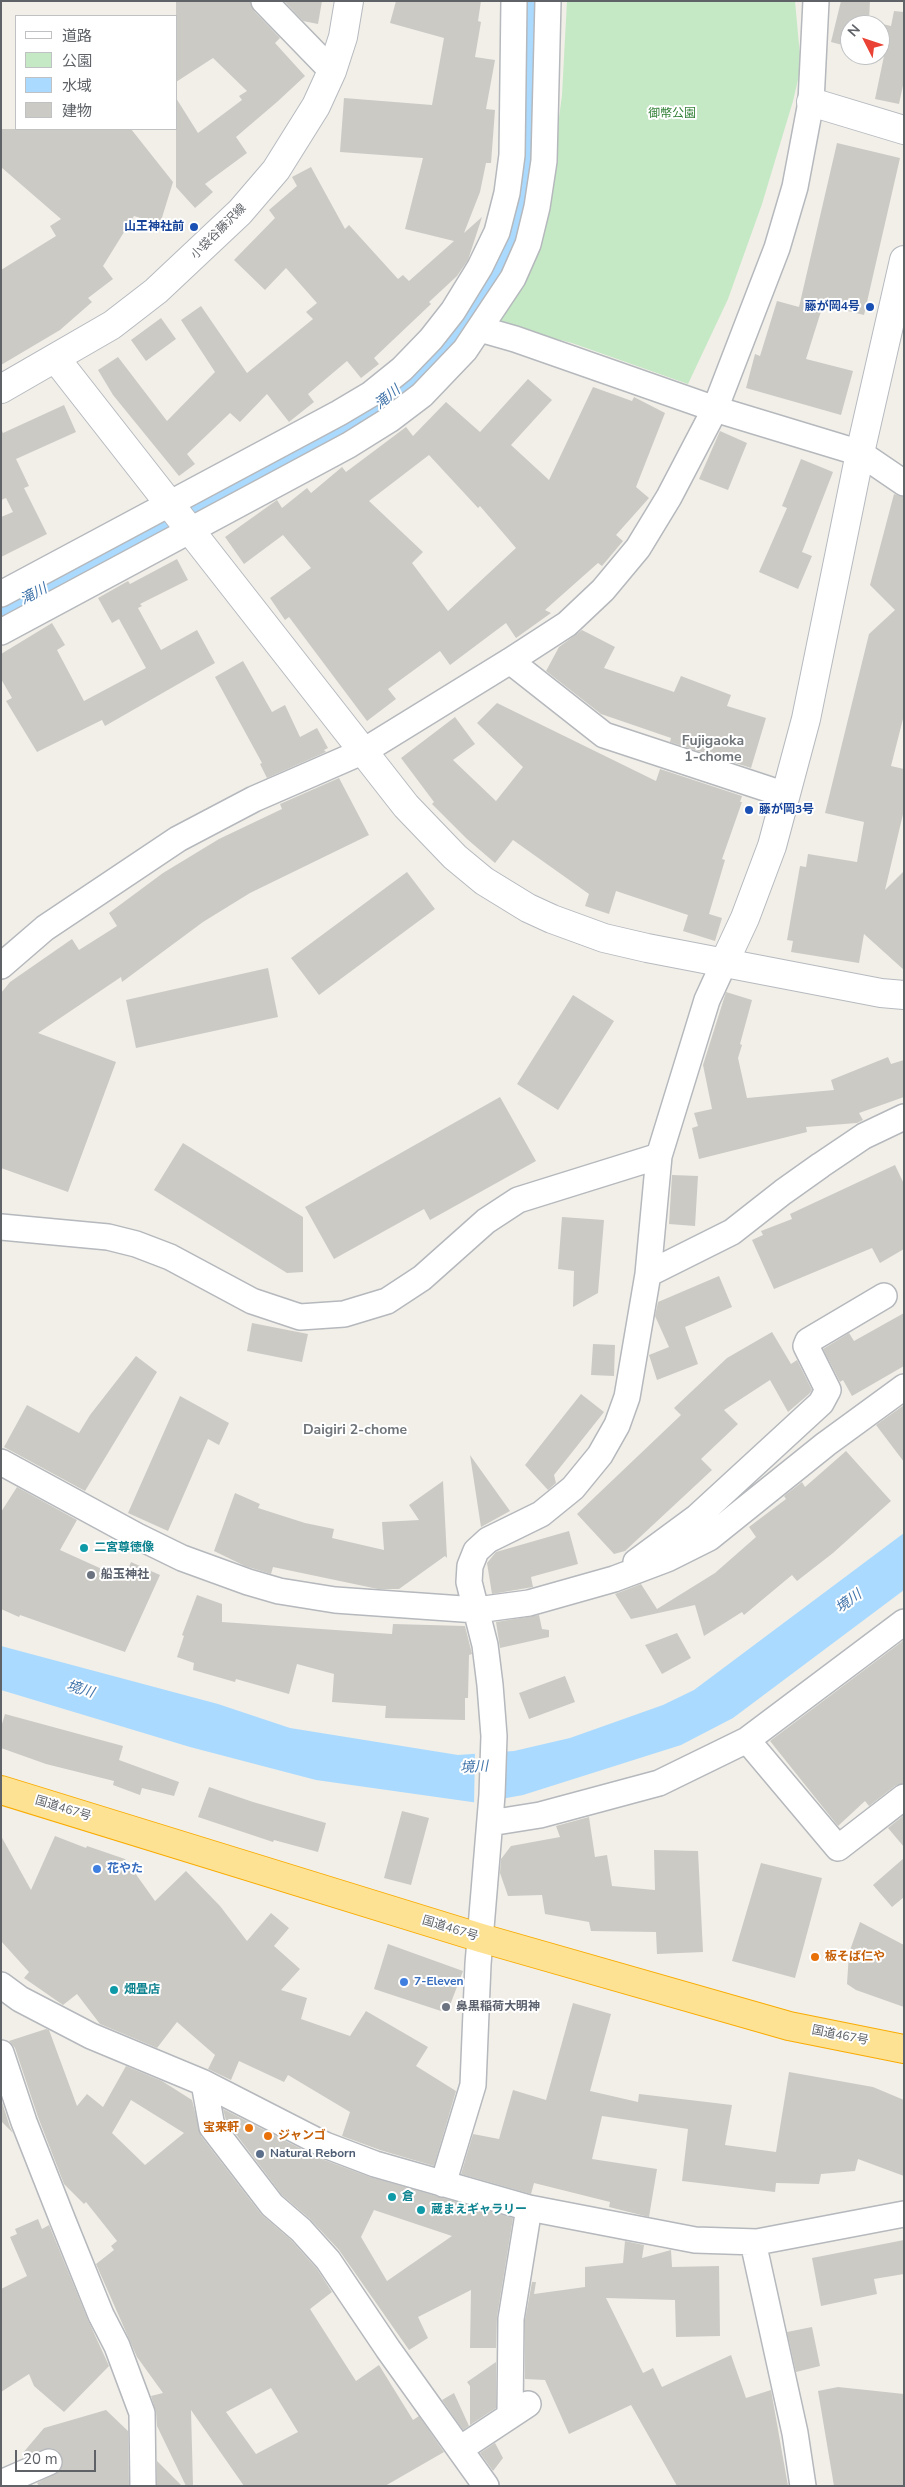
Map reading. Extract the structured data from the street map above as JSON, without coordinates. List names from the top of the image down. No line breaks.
{"streets":{"highway":["国道467号"],"street":["小袋谷藤沢線"]},"districts":["Fujigaoka 1-chome","Daigiri 2-chome"],"water":["滝川","境川"],"parks":["御幣公園"],"places":["山王神社前","藤が岡4号","藤が岡3号","二宮尊徳像","船玉神社","花やた","板そば仁や","7-Eleven","畑畳店","鼻黒稲荷大明神","宝来軒","ジャンゴ","Natural Reborn","倉","蔵まえギャラリー"],"legend":["道路","公園","水域","建物"],"scale_bar":"20 m","north":"top left"}
